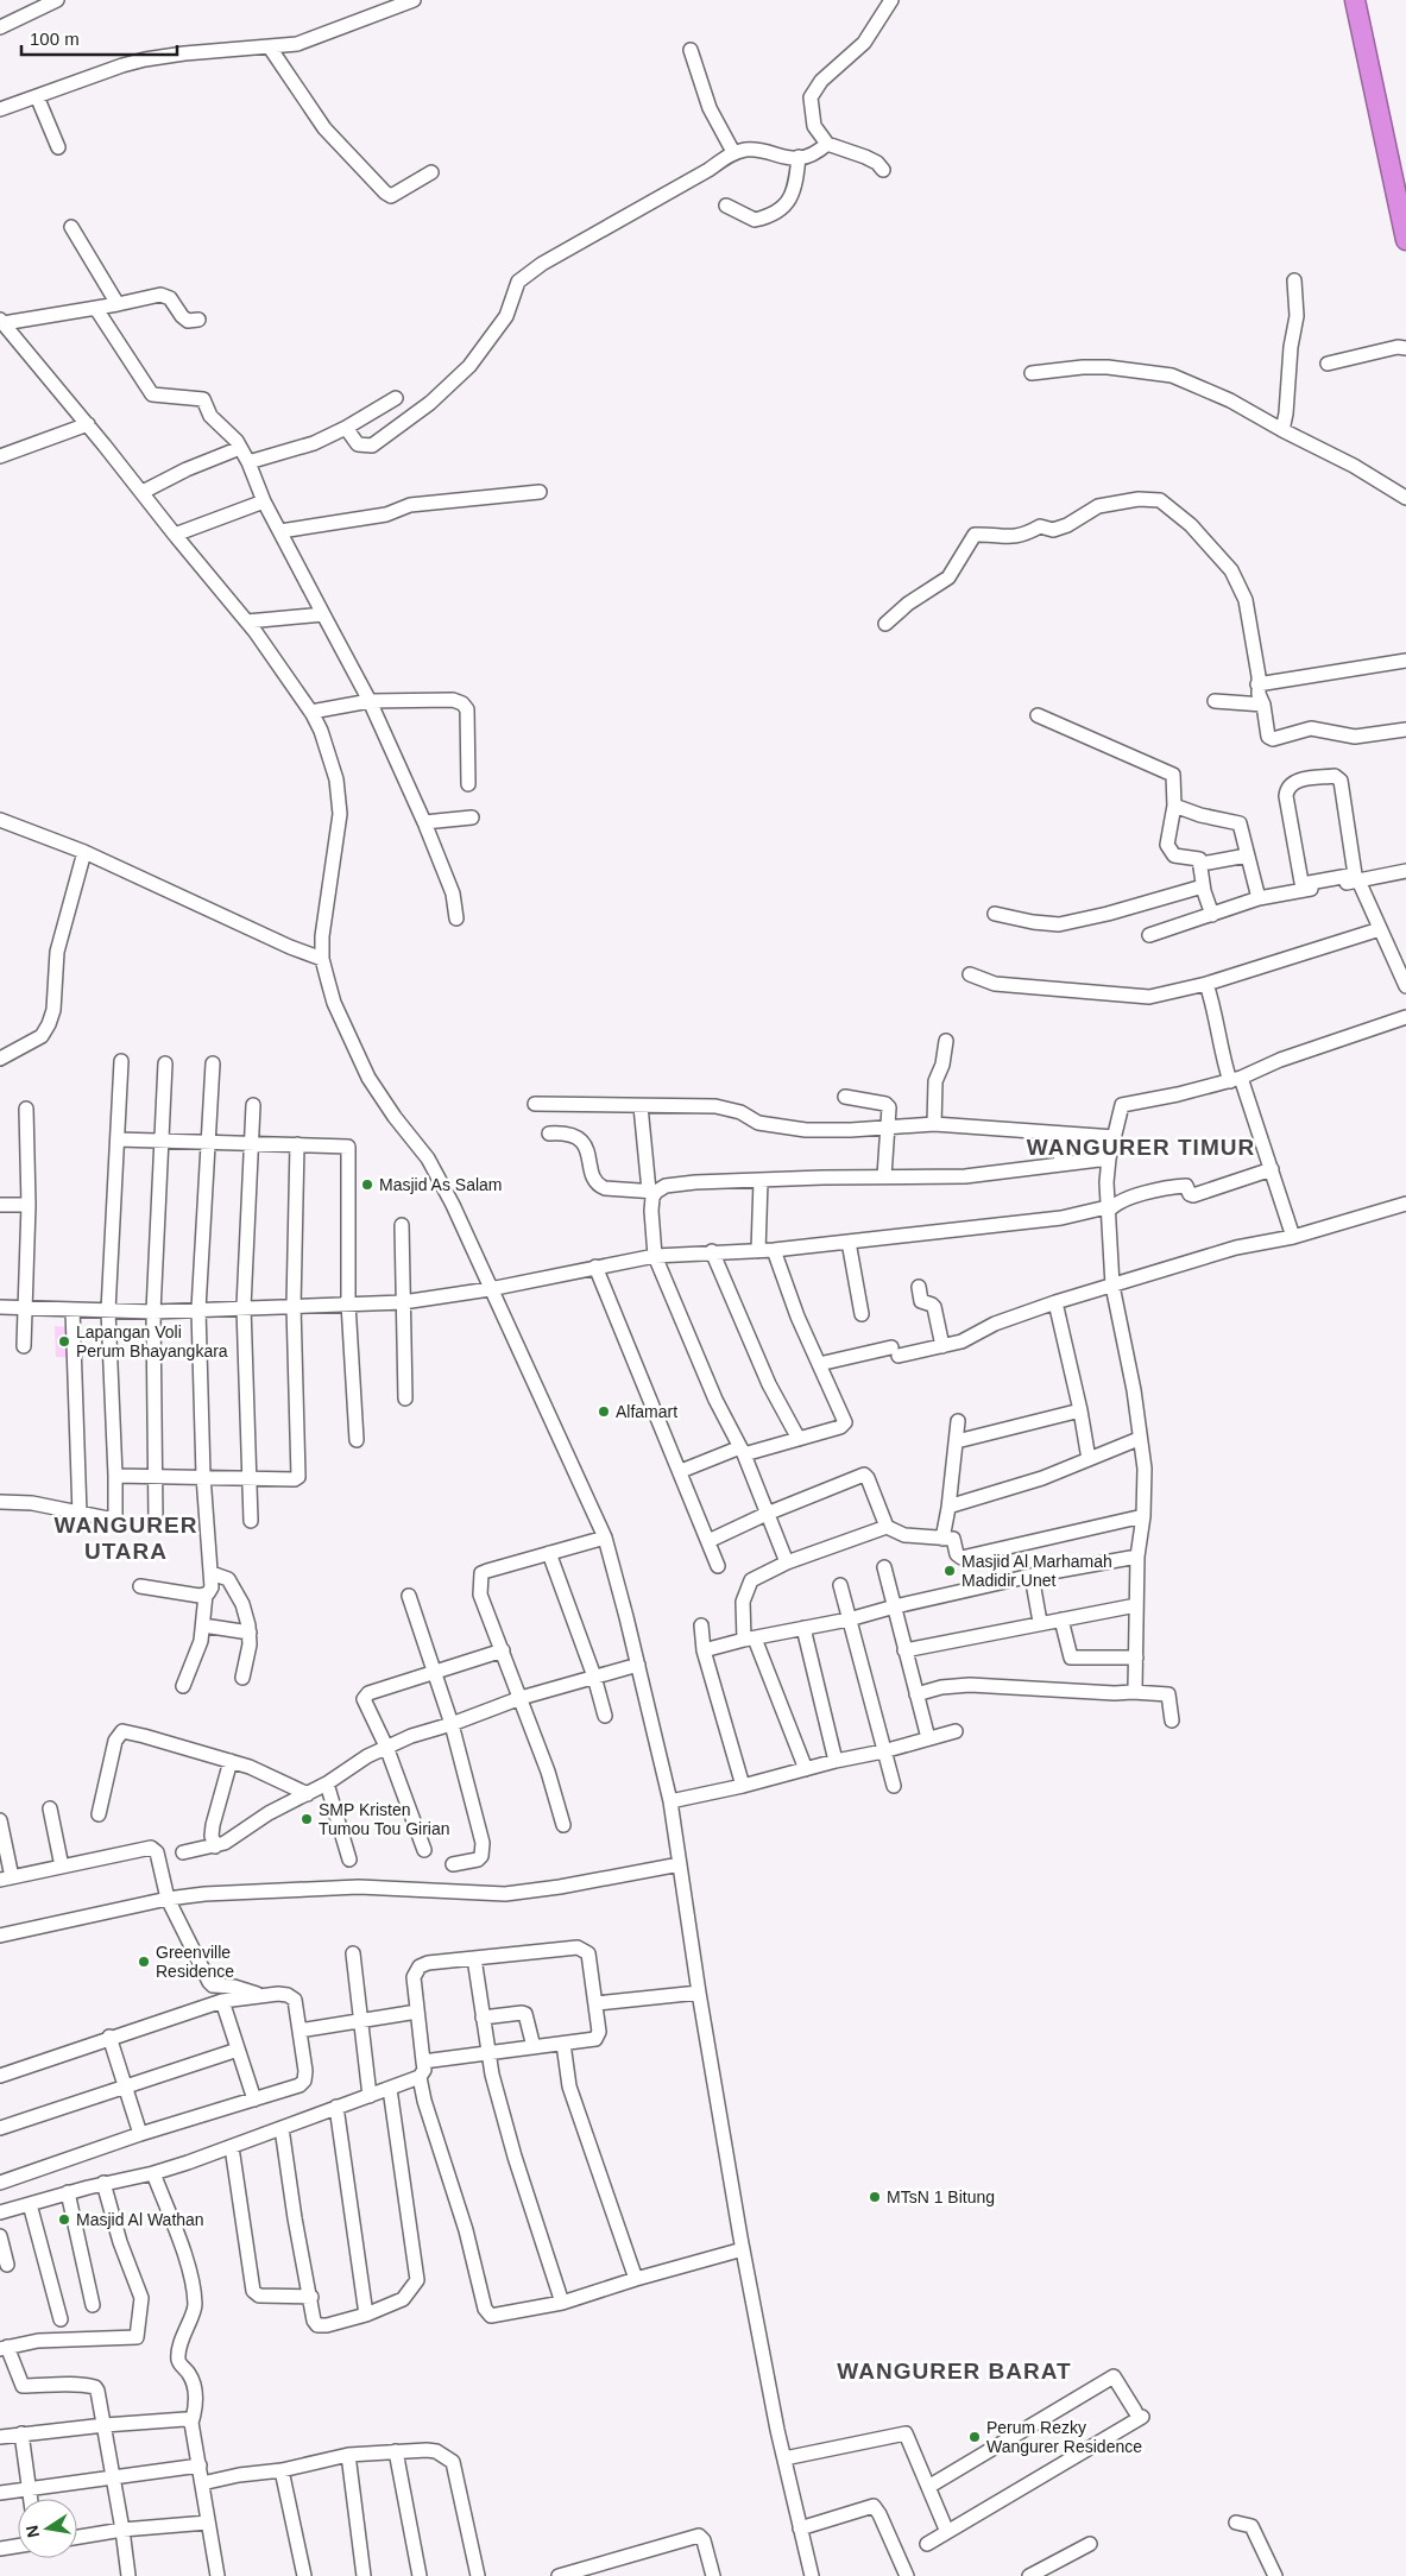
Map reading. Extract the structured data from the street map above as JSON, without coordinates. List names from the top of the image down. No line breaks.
{"districts":["WANGURER TIMUR","WANGURER UTARA","WANGURER BARAT"],"places":["Masjid As Salam","Lapangan Voli Perum Bhayangkara","Alfamart","Masjid Al Marhamah Madidir Unet","SMP Kristen Tumou Tou Girian","Greenville Residence","MTsN 1 Bitung","Masjid Al Wathan","Perum Rezky Wangurer Residence"],"scale_bar":"100 m","north":"left"}
